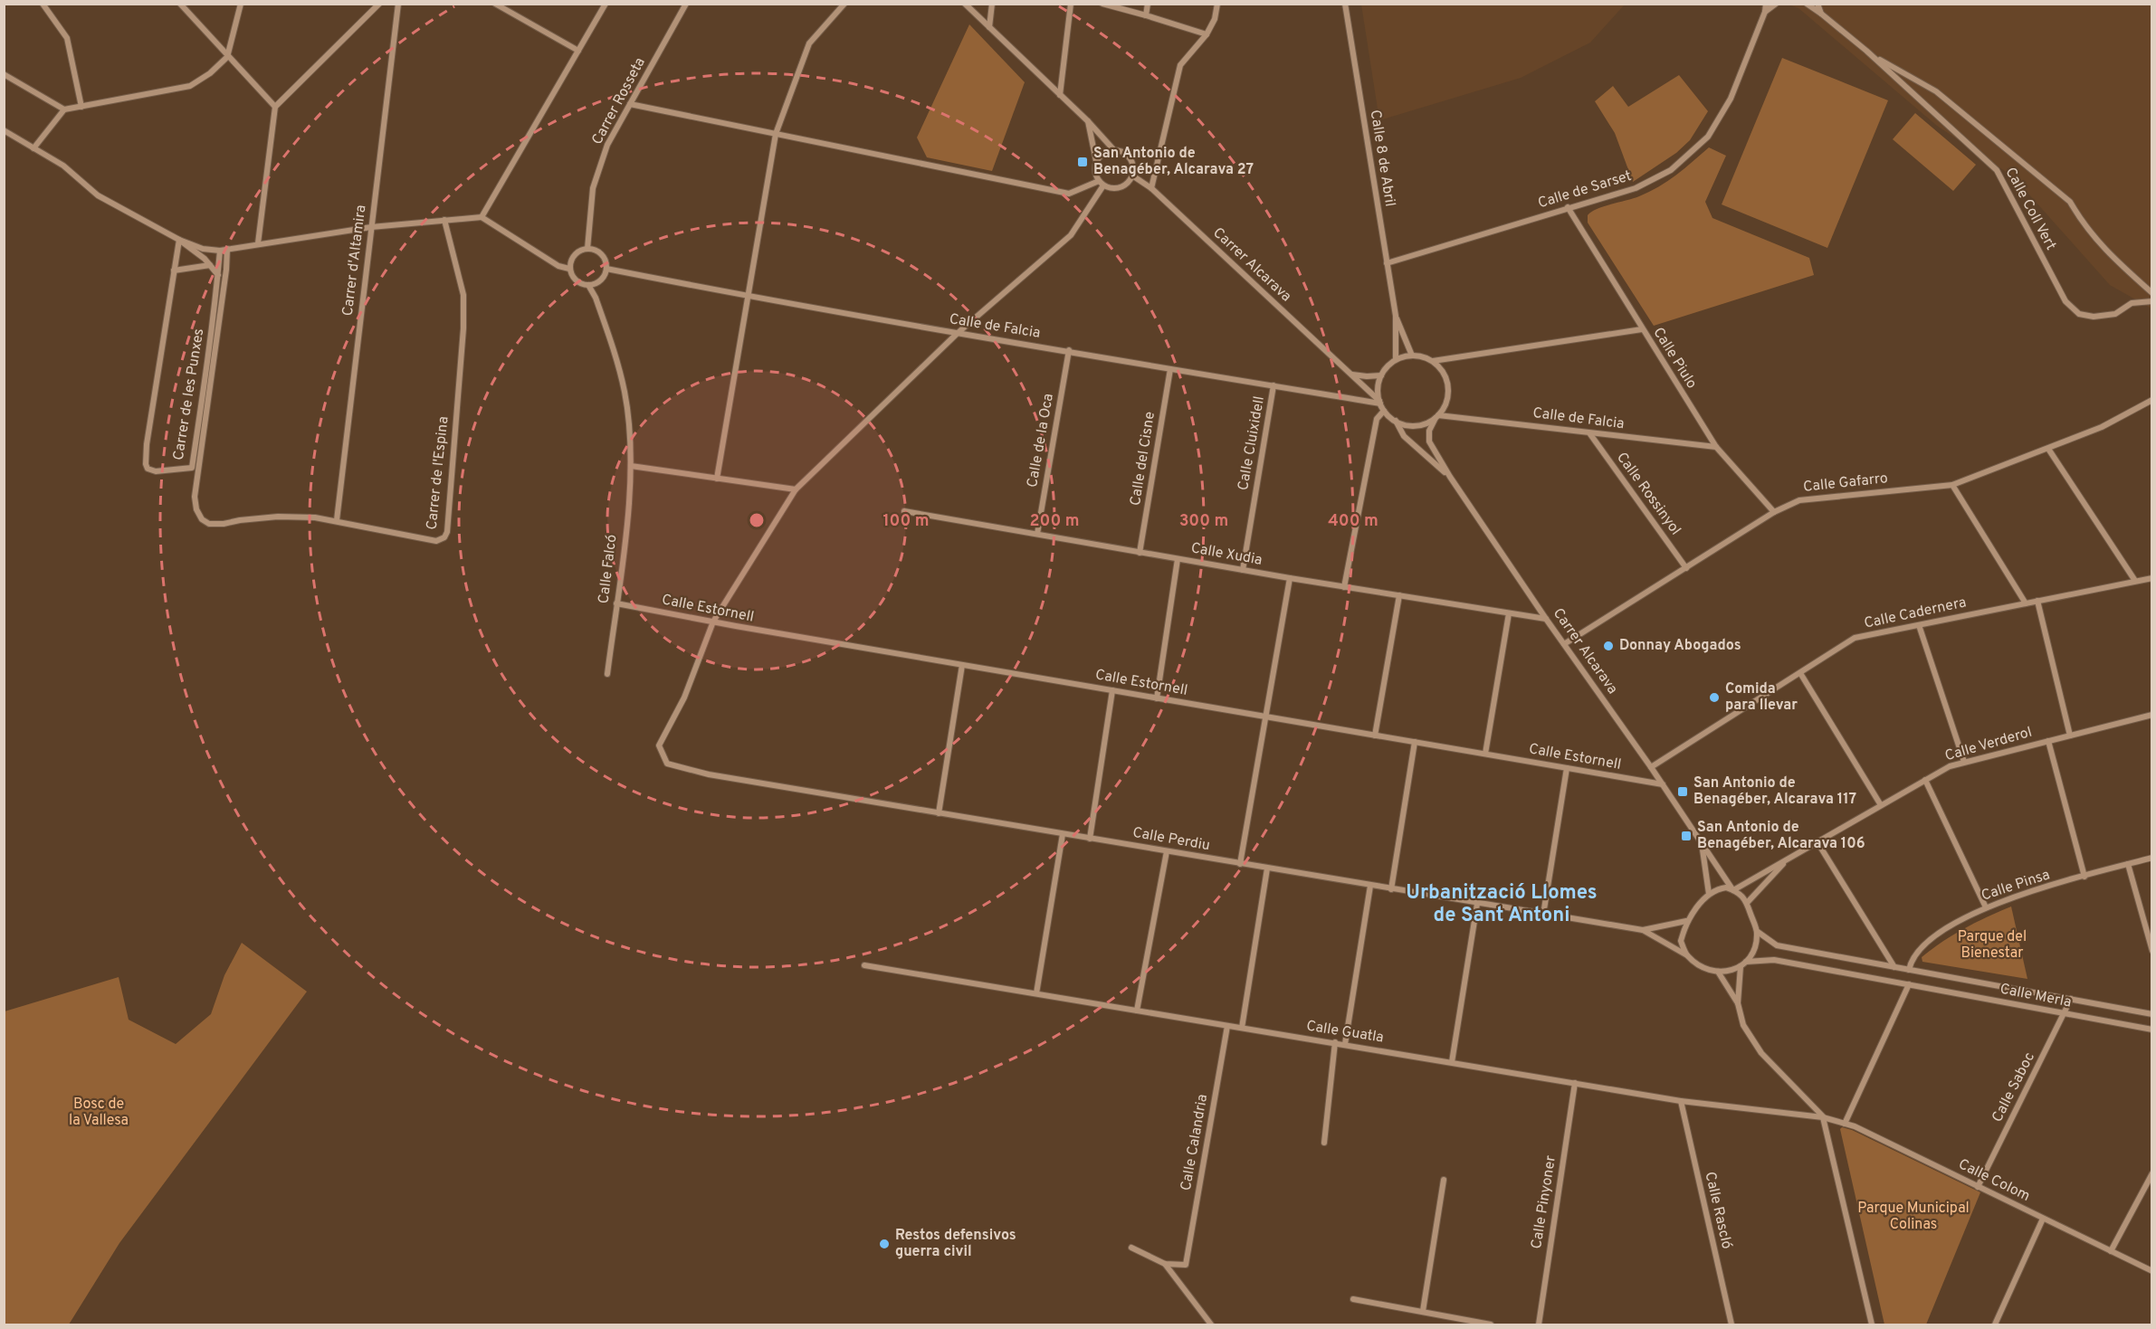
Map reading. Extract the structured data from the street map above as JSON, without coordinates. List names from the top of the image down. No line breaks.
{"streets":{"street":["Carrer Rosseta","Calle 8 de Abril","Calle de Sarset","Calle Coll Vert","Carrer d'Altamira","Carrer Alcarava","Calle de Falcia","Calle Piulo","Carrer de les Punxes","Calle de la Oca","Calle Cluixidell","Calle del Cisne","Carrer de l'Espina","Calle Gafarro","Calle Rossinyol","Calle Xudia","Calle Falcó","Calle Estornell","Calle Cadernera","Calle Verderol","Calle Perdiu","Calle Pinsa","Calle Merla","Calle Guatla","Calle Saboc","Calle Calandria","Calle Colom","Calle Pinyoner","Calle Rascló"]},"crossings":[["Carrer Rosseta","Calle de Falcia"],["Calle 8 de Abril","Calle de Sarset"],["Calle 8 de Abril","Carrer Alcarava"],["Calle 8 de Abril","Calle de Falcia"],["Calle de Sarset","Calle Piulo"],["Carrer d'Altamira","Carrer de l'Espina"],["Carrer Alcarava","Calle de Falcia"],["Carrer Alcarava","Calle Gafarro"],["Carrer Alcarava","Calle Xudia"],["Carrer Alcarava","Calle Estornell"],["Carrer Alcarava","Calle Cadernera"],["Carrer Alcarava","Calle Verderol"],["Carrer Alcarava","Calle Perdiu"],["Carrer Alcarava","Calle Merla"],["Calle de Falcia","Calle Piulo"],["Calle de Falcia","Calle de la Oca"],["Calle de Falcia","Calle Cluixidell"],["Calle de Falcia","Calle del Cisne"],["Calle de Falcia","Calle Rossinyol"],["Calle de Falcia","Calle Perdiu"],["Calle Piulo","Calle Gafarro"],["Calle de la Oca","Calle Xudia"],["Calle Cluixidell","Calle Xudia"],["Calle del Cisne","Calle Xudia"],["Calle Gafarro","Calle Rossinyol"],["Calle Falcó","Calle Estornell"],["Calle Estornell","Calle Perdiu"],["Calle Verderol","Calle Perdiu"],["Calle Verderol","Calle Merla"],["Calle Perdiu","Calle Merla"],["Calle Pinsa","Calle Merla"],["Calle Merla","Calle Saboc"],["Calle Guatla","Calle Calandria"],["Calle Guatla","Calle Colom"],["Calle Guatla","Calle Pinyoner"],["Calle Guatla","Calle Rascló"],["Calle Saboc","Calle Colom"]],"districts":["Urbanització Llomes de Sant Antoni"],"parks":["Parque del Bienestar","Bosc de la Vallesa","Parque Municipal Colinas"],"places":{"transit":["San Antonio de Benagéber, Alcarava 27","San Antonio de Benagéber, Alcarava 117","San Antonio de Benagéber, Alcarava 106"],"other":["Donnay Abogados","Comida para llevar","Restos defensivos guerra civil"]},"rings":["100 m","200 m","300 m","400 m"]}
